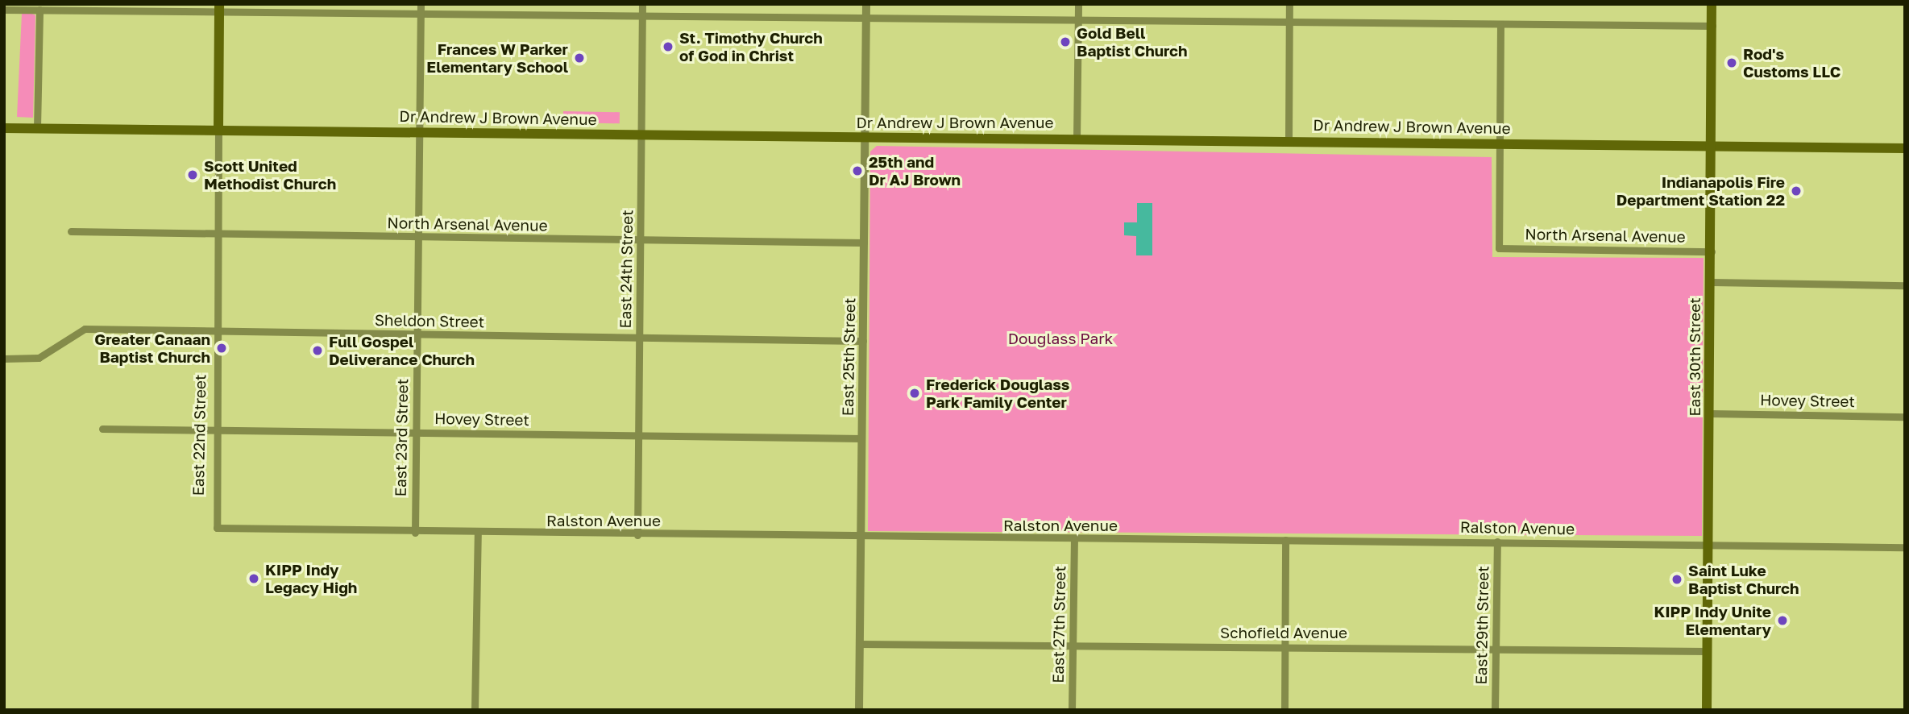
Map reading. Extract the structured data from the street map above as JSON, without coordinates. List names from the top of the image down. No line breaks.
{"streets":{"main road":["Dr Andrew J Brown Avenue","East 30th Street","East 22nd Street"],"street":["North Arsenal Avenue","East 24th Street","Sheldon Street","East 25th Street","Hovey Street","East 23rd Street","Ralston Avenue","East 27th Street","East 29th Street","Schofield Avenue"]},"crossings":[["Dr Andrew J Brown Avenue","North Arsenal Avenue"],["Dr Andrew J Brown Avenue","East 24th Street"],["Dr Andrew J Brown Avenue","East 25th Street"],["Dr Andrew J Brown Avenue","East 30th Street"],["Dr Andrew J Brown Avenue","East 22nd Street"],["Dr Andrew J Brown Avenue","East 23rd Street"],["North Arsenal Avenue","East 24th Street"],["North Arsenal Avenue","East 25th Street"],["North Arsenal Avenue","East 30th Street"],["North Arsenal Avenue","East 22nd Street"],["North Arsenal Avenue","East 23rd Street"],["East 24th Street","Sheldon Street"],["East 24th Street","Hovey Street"],["East 24th Street","Ralston Avenue"],["Sheldon Street","East 25th Street"],["Sheldon Street","East 22nd Street"],["Sheldon Street","East 23rd Street"],["East 25th Street","Hovey Street"],["East 25th Street","Ralston Avenue"],["East 25th Street","Schofield Avenue"],["East 30th Street","Hovey Street"],["East 30th Street","Ralston Avenue"],["East 30th Street","Schofield Avenue"],["Hovey Street","East 22nd Street"],["Hovey Street","East 23rd Street"],["East 22nd Street","Ralston Avenue"],["East 23rd Street","Ralston Avenue"],["Ralston Avenue","East 27th Street"],["Ralston Avenue","East 29th Street"],["East 27th Street","Schofield Avenue"],["East 29th Street","Schofield Avenue"]],"parks":["Douglass Park"],"places":["Gold Bell Baptist Church","St. Timothy Church of God in Christ","Frances W Parker Elementary School","Rod's Customs LLC","25th and Dr AJ Brown","Scott United Methodist Church","Indianapolis Fire Department Station 22","Greater Canaan Baptist Church","Full Gospel Deliverance Church","Frederick Douglass Park Family Center","KIPP Indy Legacy High","Saint Luke Baptist Church","KIPP Indy Unite Elementary"]}
